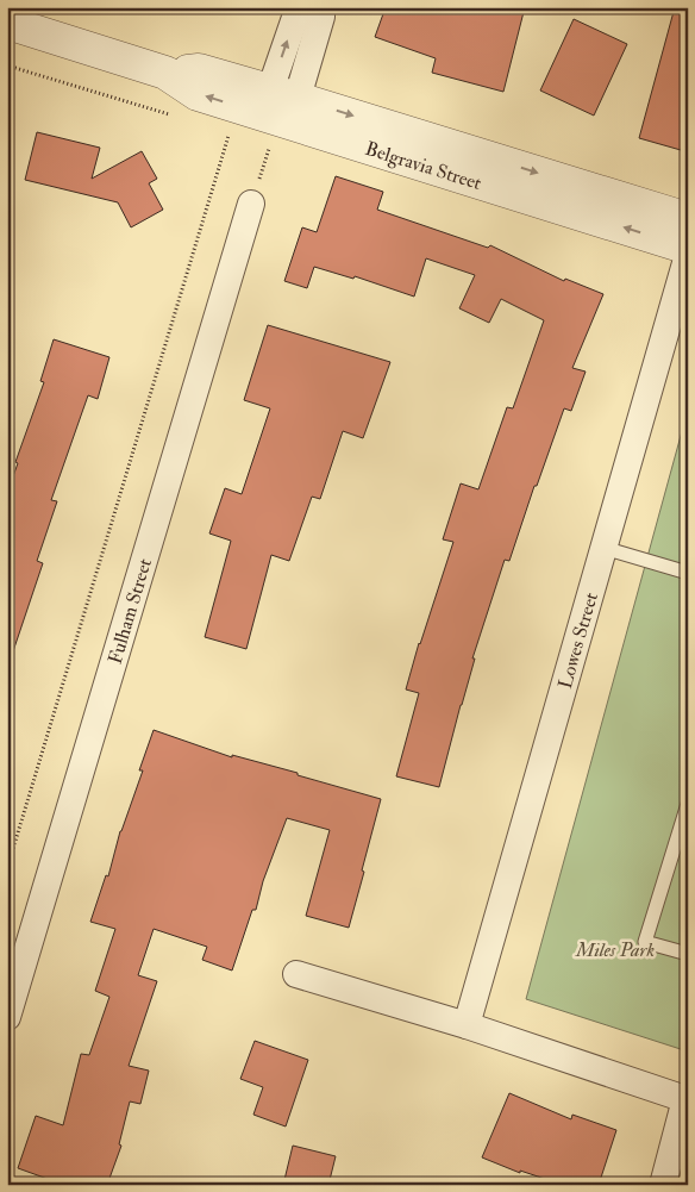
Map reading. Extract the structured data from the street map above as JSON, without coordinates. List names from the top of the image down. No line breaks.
{"streets":{"street":["Belgravia Street","Fulham Street","Lowes Street"]},"parks":["Miles Park"]}
